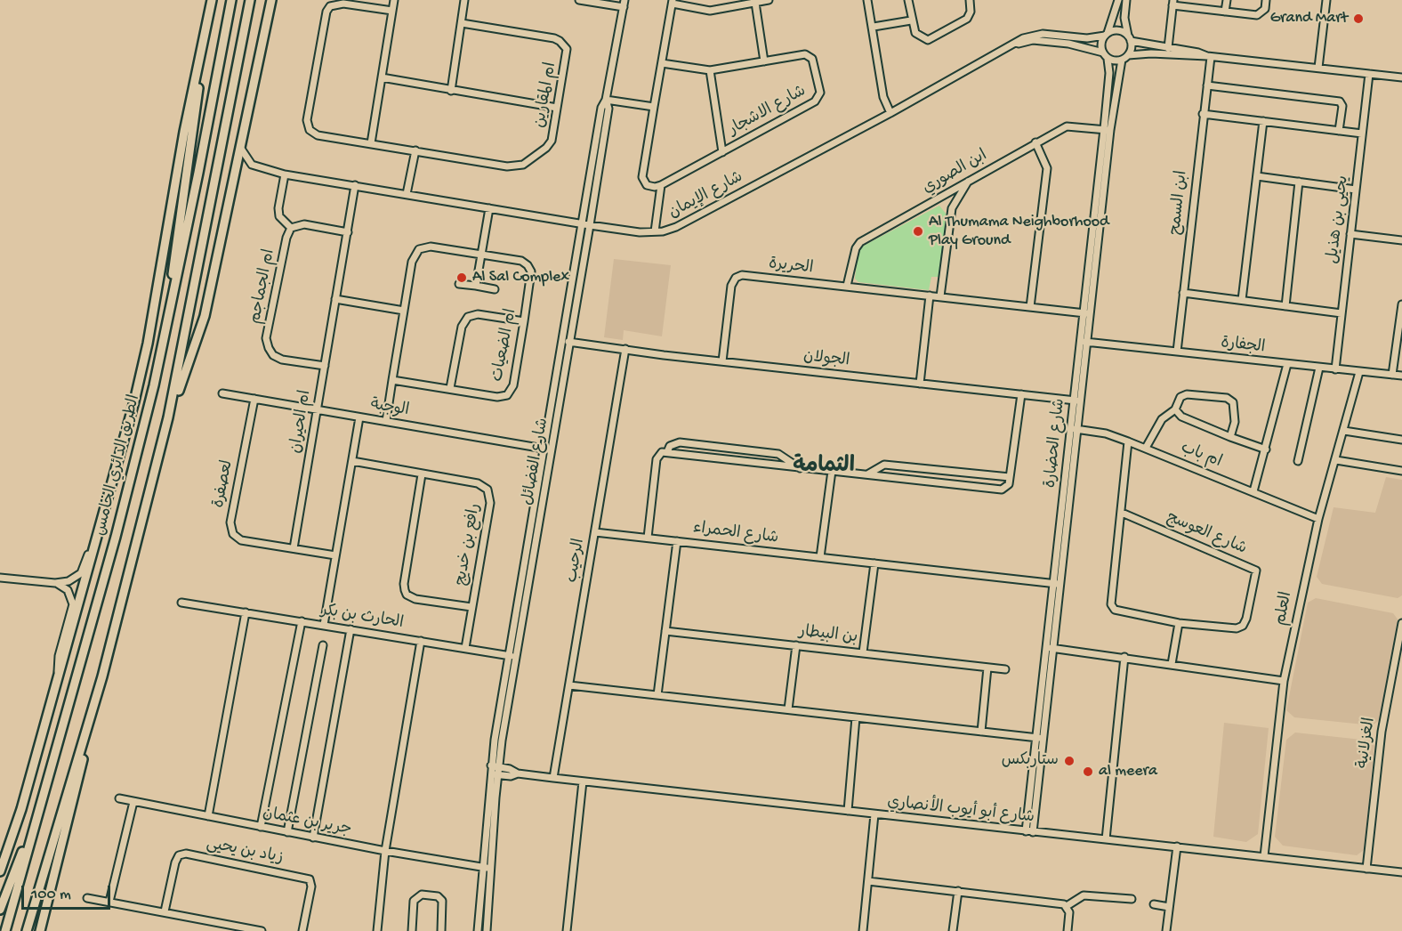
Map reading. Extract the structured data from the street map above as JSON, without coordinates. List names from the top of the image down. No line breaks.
{"streets":{"highway":["الطريق الدائري الخامس"],"street":["ام المقارين","شارع الاشجار","ابن الصوري","شارع الإيمان","ابن السمح","يحيى بن هذيل","الحريرة","ام الجماجم","ام الضعيات","الجفارة","الجولان","الوجبة","ام الحيران","شارع الحضارة","ام باب","شارع الفضائل","لعصفرة","شارع الحمراء","شارع العوسج","رافع بن خديج","الرحيب","العلم","الحارث بن بكر","بن البيطار","الغزلانية","شارع أبو أيوب الأنصاري","جرير بن عثمان","زياد بن يحيى"]},"crossings":[["ابن الصوري","الحريرة"],["ابن الصوري","شارع الحضارة"],["شارع الإيمان","ام الحيران"],["شارع الإيمان","شارع الحضارة"],["شارع الإيمان","شارع الفضائل"],["ابن السمح","الجفارة"],["يحيى بن هذيل","الجفارة"],["الحريرة","الجولان"],["الحريرة","شارع الحضارة"],["ام الجماجم","ام الحيران"],["ام الضعيات","الوجبة"],["الجفارة","شارع الحضارة"],["الجفارة","العلم"],["الجولان","شارع الحضارة"],["الجولان","شارع الفضائل"],["الجولان","الرحيب"],["الوجبة","ام الحيران"],["الوجبة","شارع الفضائل"],["الوجبة","لعصفرة"],["ام الحيران","لعصفرة"],["شارع الحضارة","ام باب"],["شارع الحضارة","شارع الحمراء"],["شارع الحضارة","شارع أبو أيوب الأنصاري"],["ام باب","شارع العوسج"],["ام باب","العلم"],["شارع الفضائل","شارع أبو أيوب الأنصاري"],["شارع الفضائل","جرير بن عثمان"],["شارع الحمراء","الرحيب"],["رافع بن خديج","الحارث بن بكر"],["الرحيب","شارع أبو أيوب الأنصاري"],["العلم","شارع أبو أيوب الأنصاري"],["الغزلانية","شارع أبو أيوب الأنصاري"]],"districts":["الثمامة"],"places":["Grand Mart","Al Thumama Neighborhood Play Ground","Al Sal Complex","ستاربكس","al meera"],"scale_bar":"100 m"}
